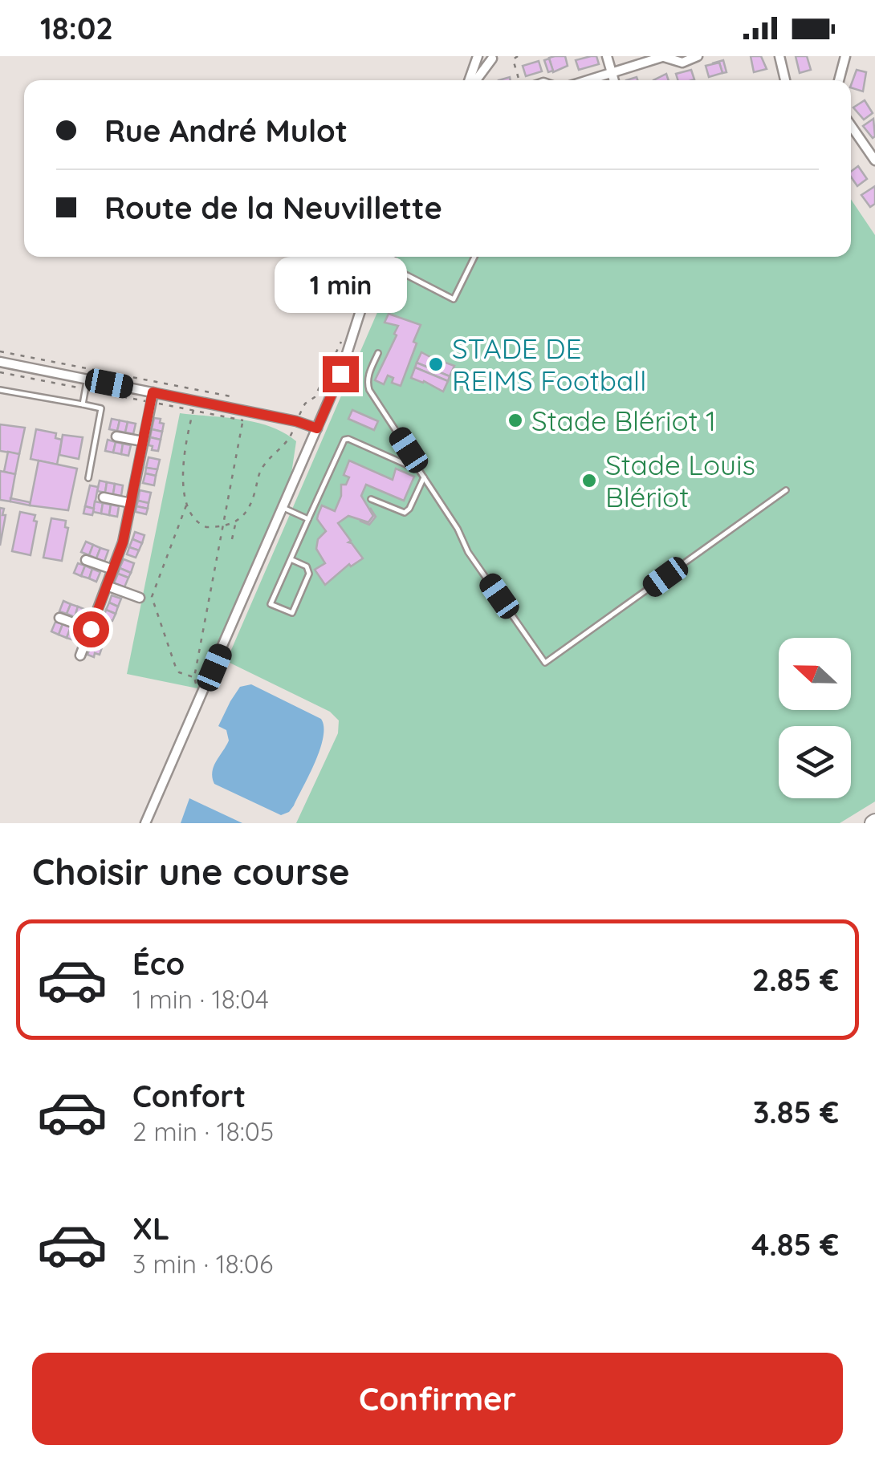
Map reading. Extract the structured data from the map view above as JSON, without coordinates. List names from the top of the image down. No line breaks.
{"places":["STADE DE REIMS Football","Stade Blériot 1","Stade Louis Blériot"],"north":"left","page":{"status":"18:02","banner":["Rue André Mulot","Route de la Neuvillette"],"bubble":"1 min","heading":"Choisir une course","list":[{"name":"Éco","note":"1 min · 18:04","value":"2.85 €"},{"name":"Confort","note":"2 min · 18:05","value":"3.85 €"},{"name":"XL","note":"3 min · 18:06","value":"4.85 €"}],"buttons":"Confirmer"}}
